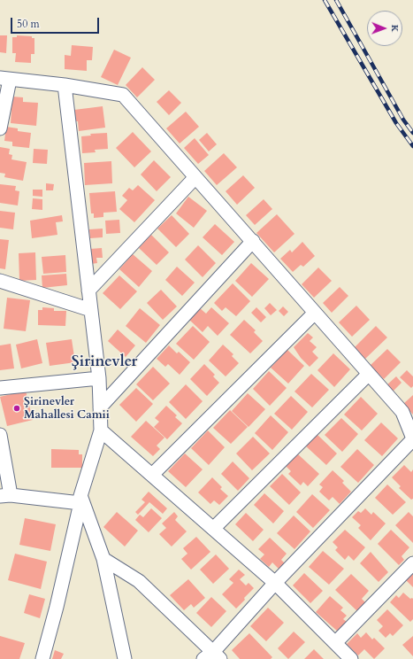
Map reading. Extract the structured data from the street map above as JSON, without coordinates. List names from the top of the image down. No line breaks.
{"districts":["Şirinevler"],"places":["Şirinevler Mahallesi Camii"],"scale_bar":"50 m","north":"right"}
